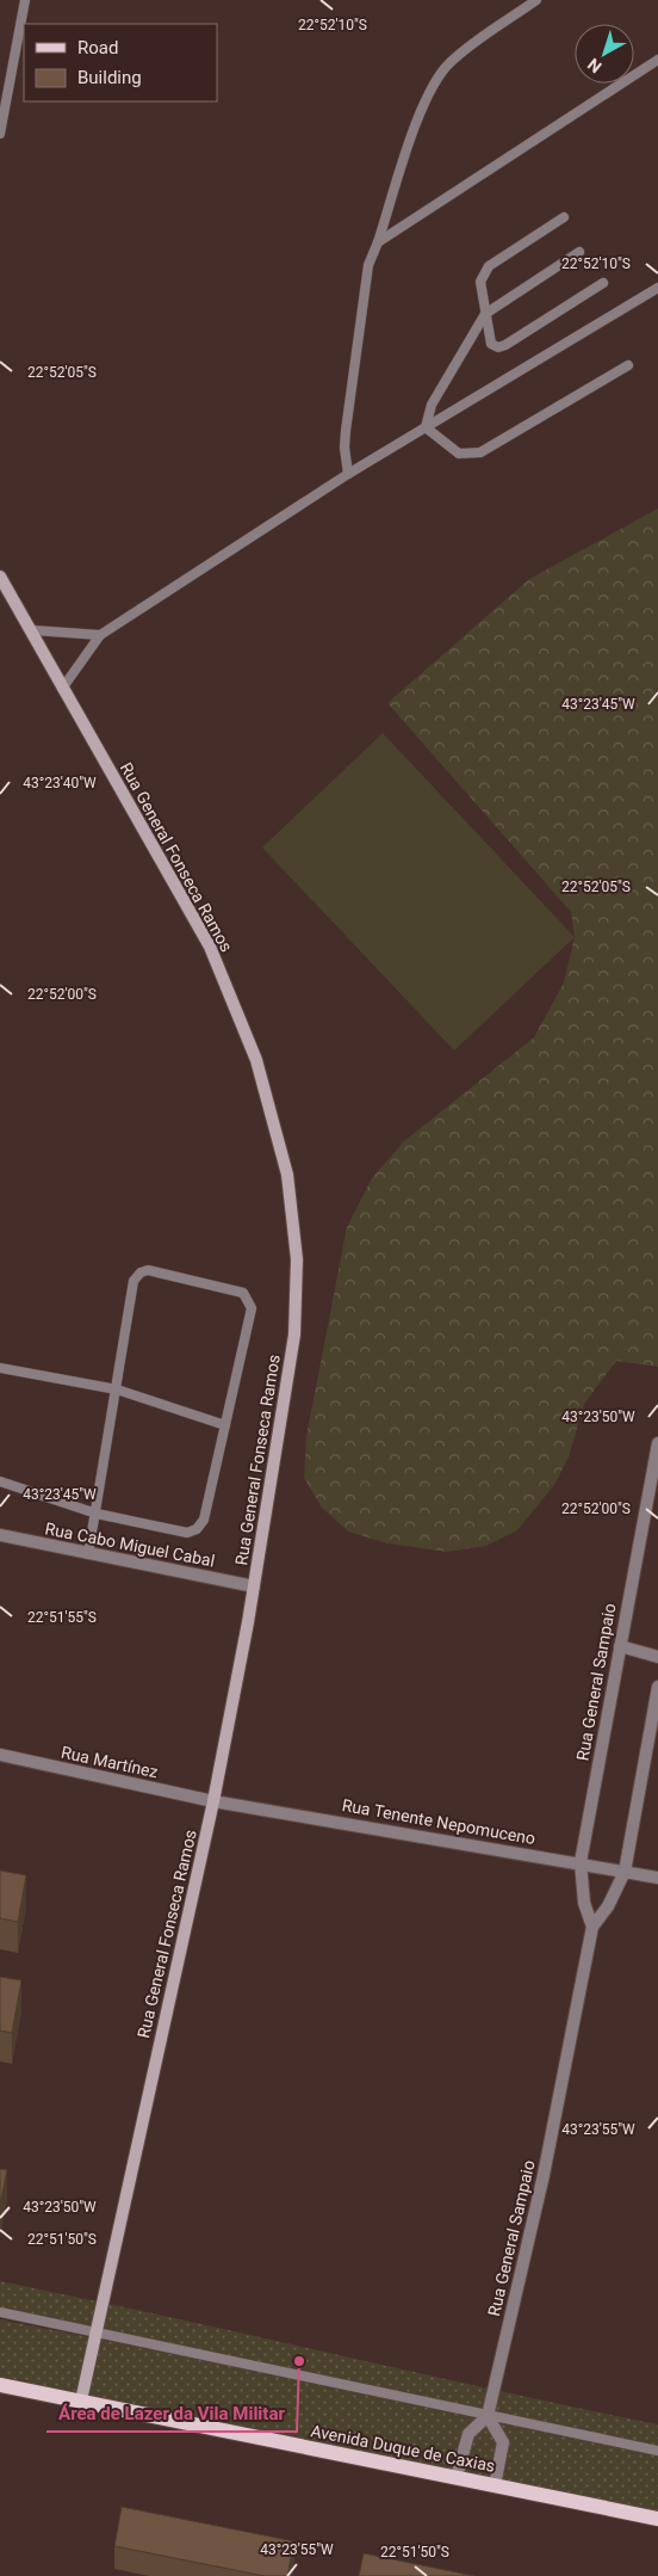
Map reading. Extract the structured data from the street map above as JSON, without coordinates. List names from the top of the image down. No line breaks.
{"streets":{"main road":["Avenida Duque de Caxias"],"street":["Rua General Fonseca Ramos","Rua Cabo Miguel Cabal","Rua General Sampaio","Rua Martínez","Rua Tenente Nepomuceno"]},"crossings":[["Rua General Fonseca Ramos","Rua Cabo Miguel Cabal"],["Rua General Fonseca Ramos","Rua Martínez"],["Rua General Fonseca Ramos","Rua Tenente Nepomuceno"],["Rua General Fonseca Ramos","Avenida Duque de Caxias"],["Rua General Sampaio","Rua Tenente Nepomuceno"],["Rua Martínez","Rua Tenente Nepomuceno"]],"places":["Área de Lazer da Vila Militar"],"legend":["Road","Building"],"north":"bottom left","coordinates":["22°52'10\"S","22°52'05\"S","43°23'45\"W","43°23'40\"W","22°52'00\"S","43°23'50\"W","22°51'55\"S","43°23'55\"W","22°51'50\"S"]}
